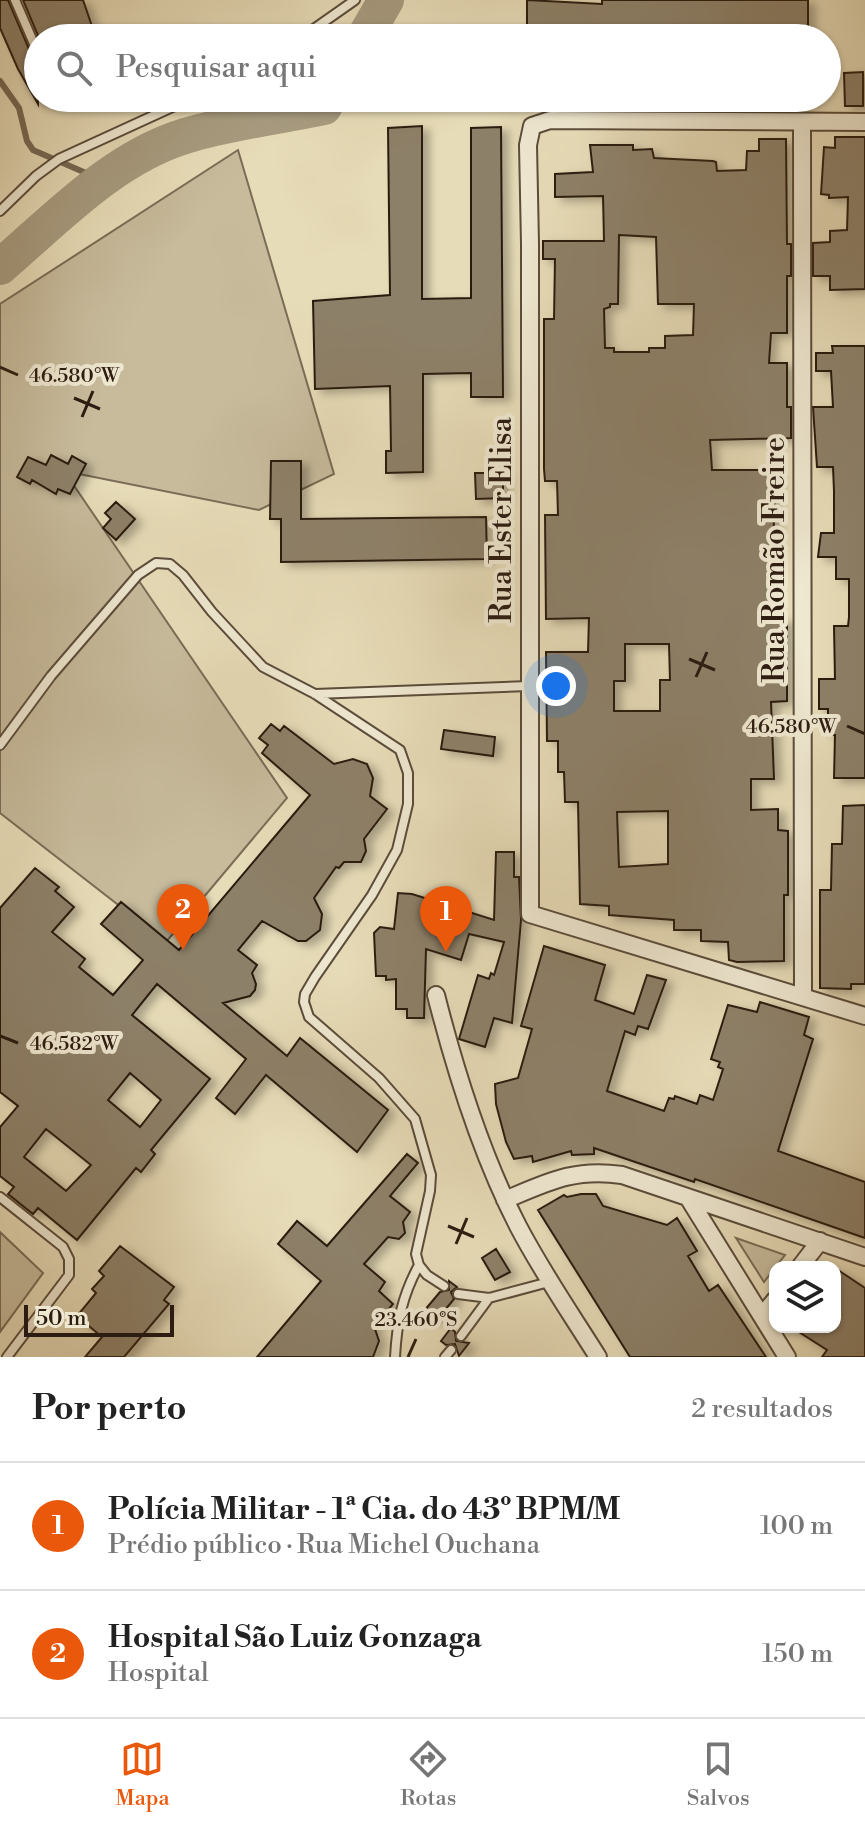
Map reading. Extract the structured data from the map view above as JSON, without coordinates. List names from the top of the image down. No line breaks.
{"streets":{"street":["Rua Ester Elisa","Rua Romão Freire"]},"crossings":[["Rua Ester Elisa","Rua Romão Freire"]],"scale_bar":"50 m","page":{"search":"Pesquisar aqui","pins":["2","1"],"scale":"50 m","heading":["Por perto","2 resultados"],"list":[{"mark":"1","name":"Polícia Militar - 1ª Cia. do 43º BPM/M","note":"Prédio público · Rua Michel Ouchana","value":"100 m"},{"mark":"2","name":"Hospital São Luiz Gonzaga","note":"Hospital","value":"150 m"}],"nav":["Mapa","Rotas","Salvos"]},"coordinates":["46.580°W","46.582°W","23.460°S"]}
